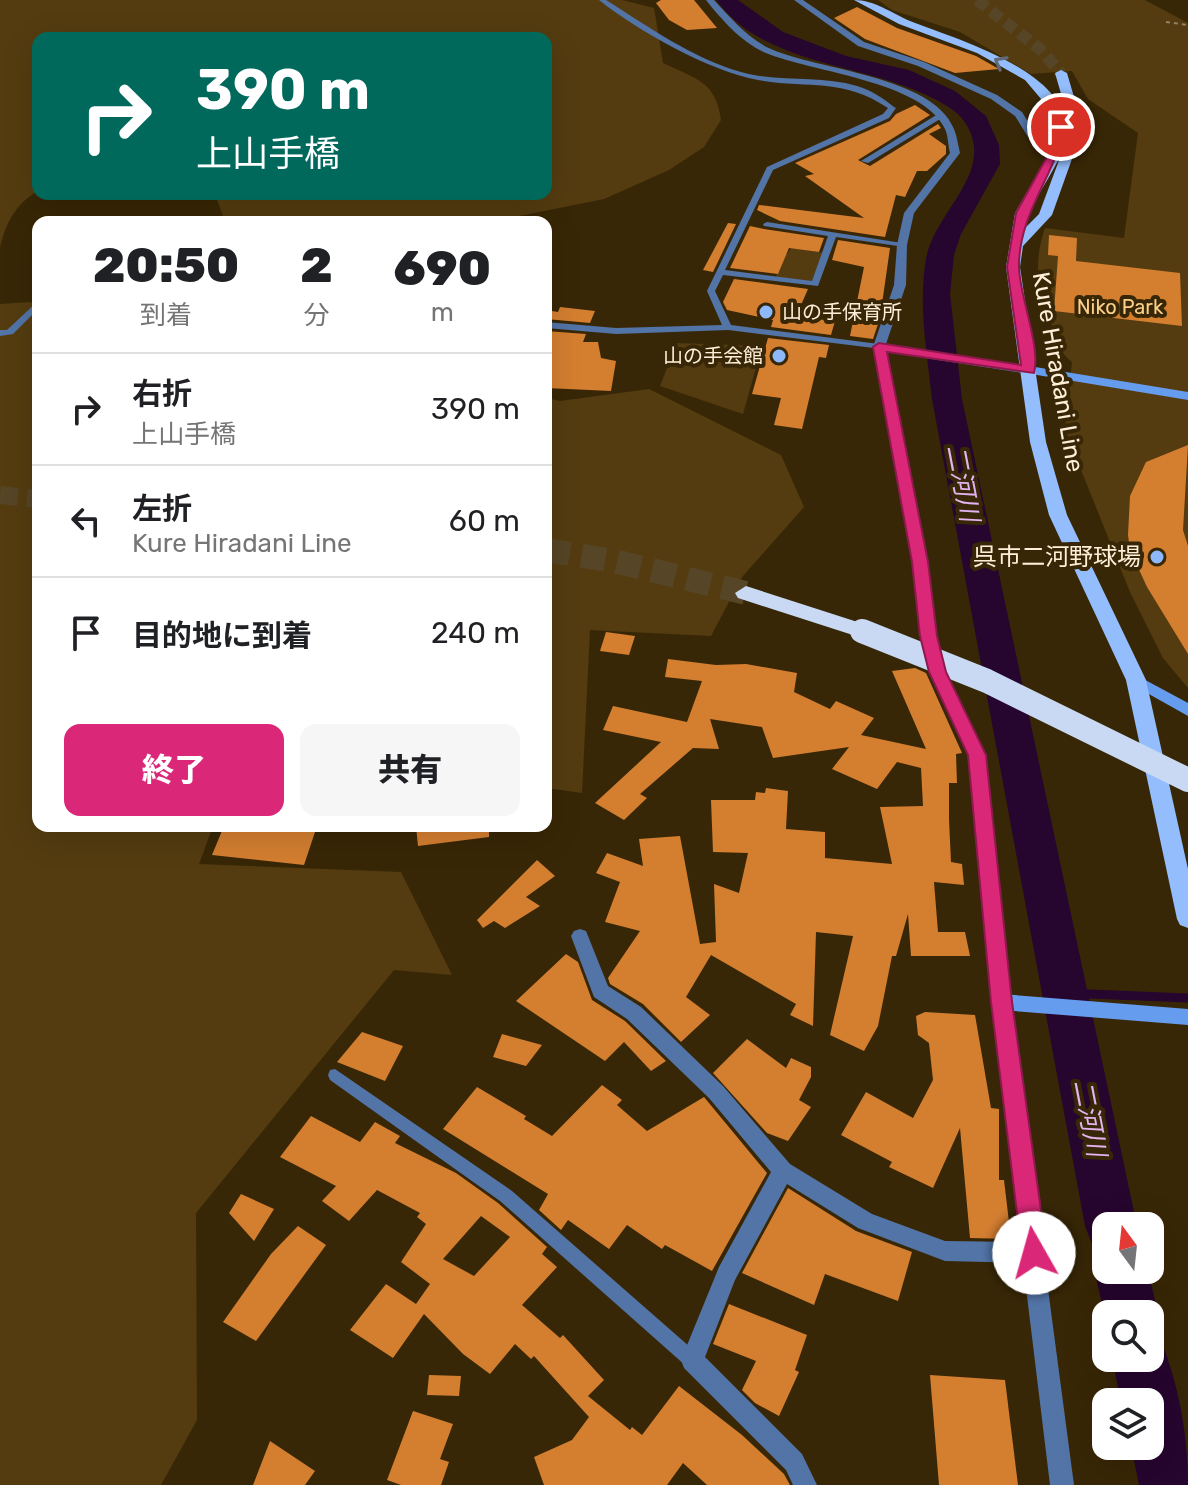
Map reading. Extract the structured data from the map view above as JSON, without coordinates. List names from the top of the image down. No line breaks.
{"streets":{"main road":["Kure Hiradani Line"]},"water":["二河川"],"parks":["Niko Park"],"places":["山の手保育所","山の手会館","呉市二河野球場"],"north":"top","page":{"turn":["390 m","上山手橋"],"eta":["20:50","到着","2","分","690","m"],"list":[{"name":"右折","note":"上山手橋","value":"390 m"},{"name":"左折","note":"Kure Hiradani Line","value":"60 m"},{"name":"目的地に到着","value":"240 m"}],"buttons":["終了","共有"]}}
